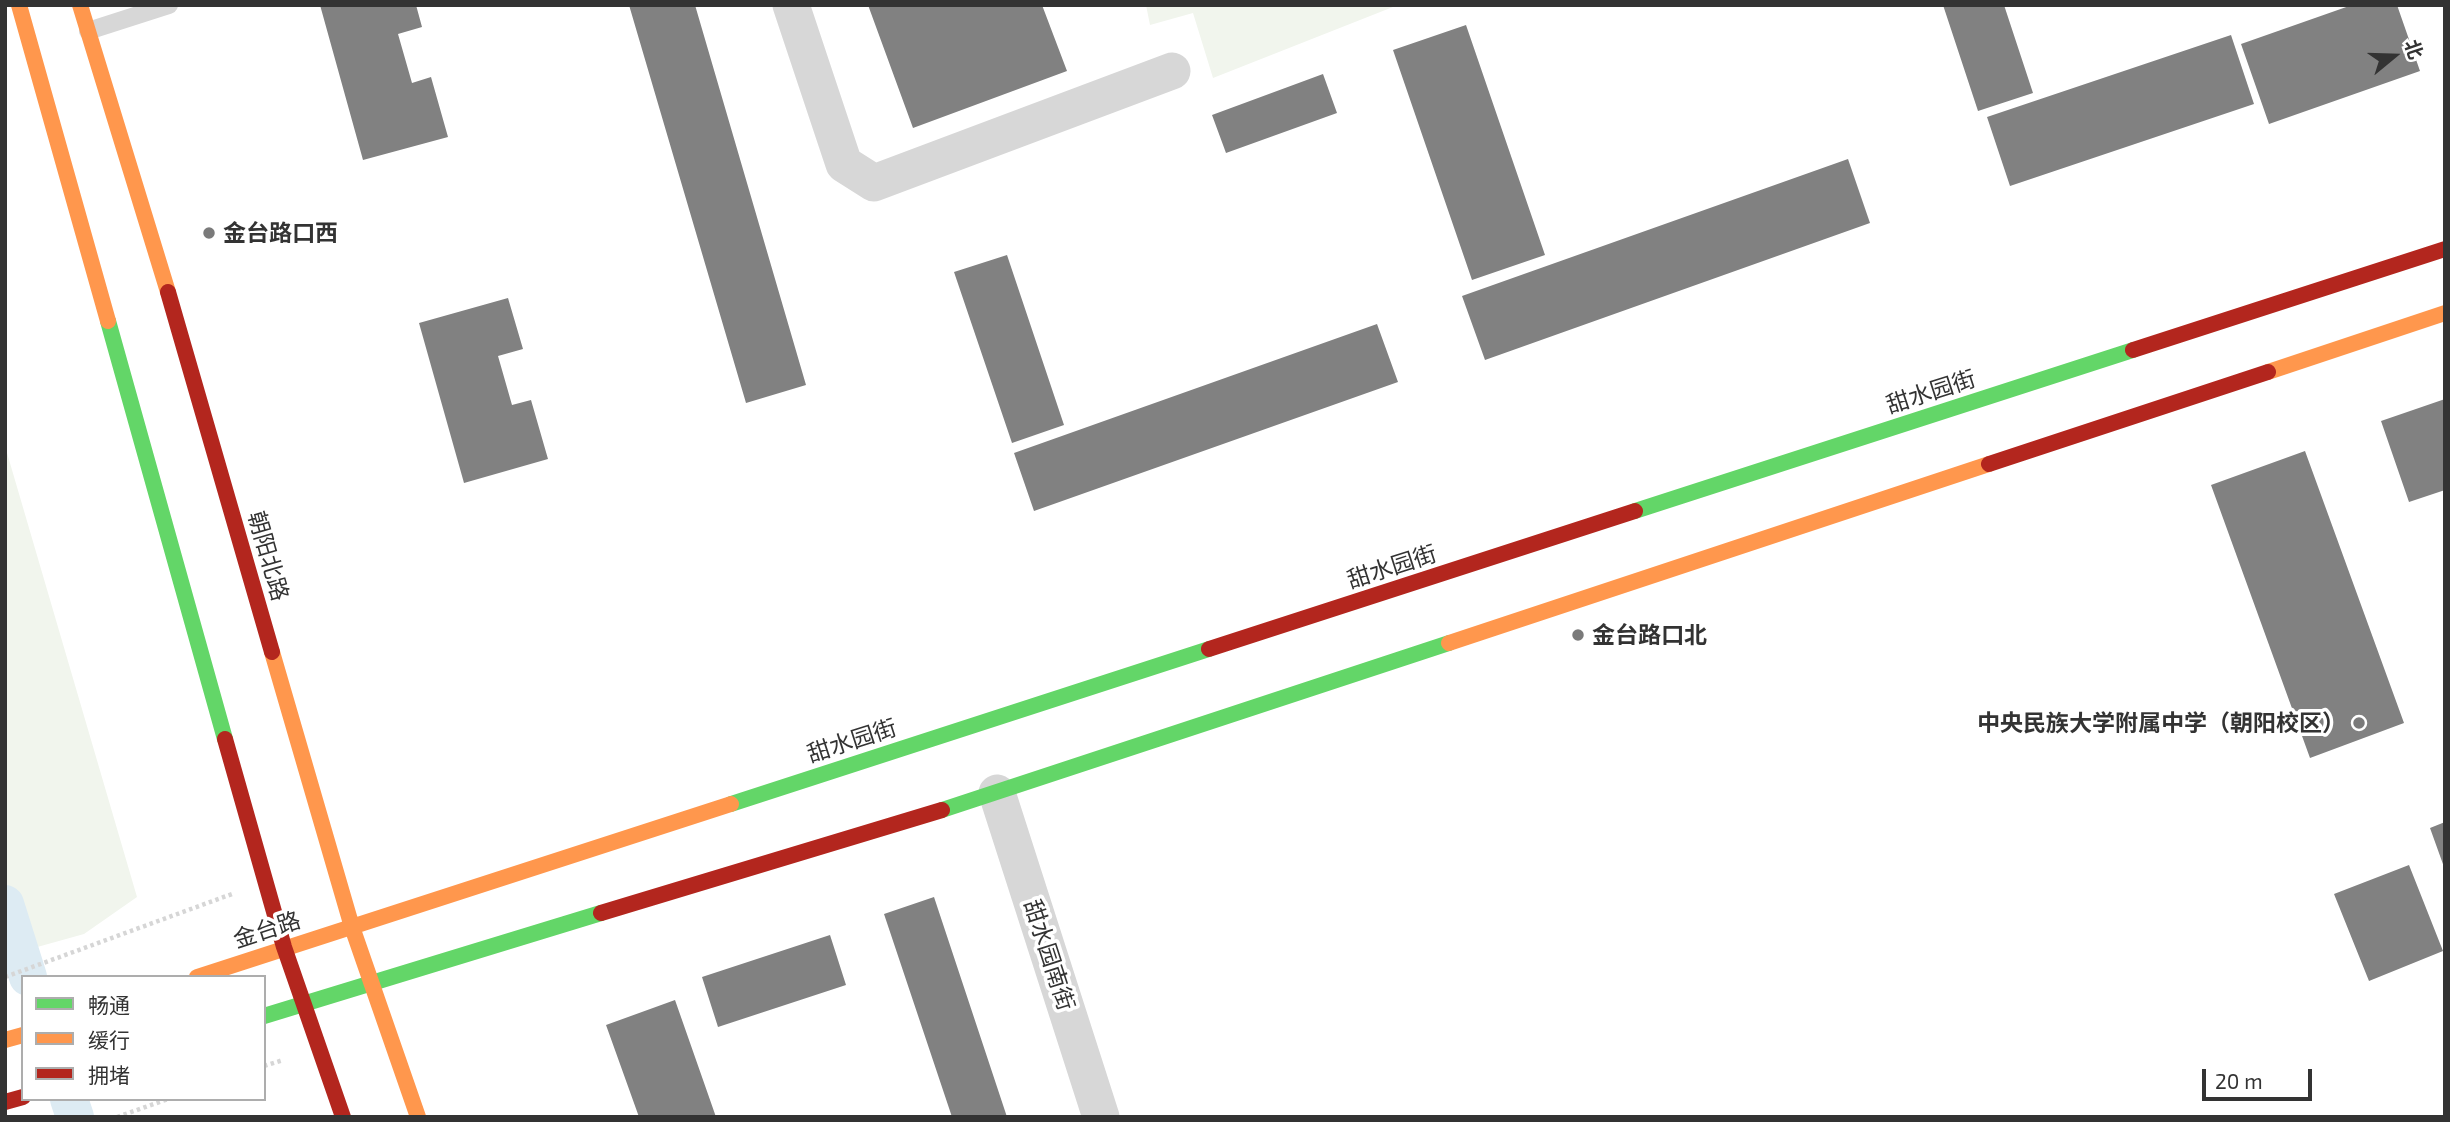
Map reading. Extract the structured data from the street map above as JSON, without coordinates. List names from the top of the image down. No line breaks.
{"streets":{"main road":["甜水园街","朝阳北路","金台路"],"street":["甜水园南街"]},"crossings":[["甜水园街","朝阳北路"],["甜水园街","金台路"],["朝阳北路","金台路"]],"places":["金台路口西","金台路口北","中央民族大学附属中学（朝阳校区）"],"legend":["畅通","缓行","拥堵"],"scale_bar":"20 m","north":"right"}
